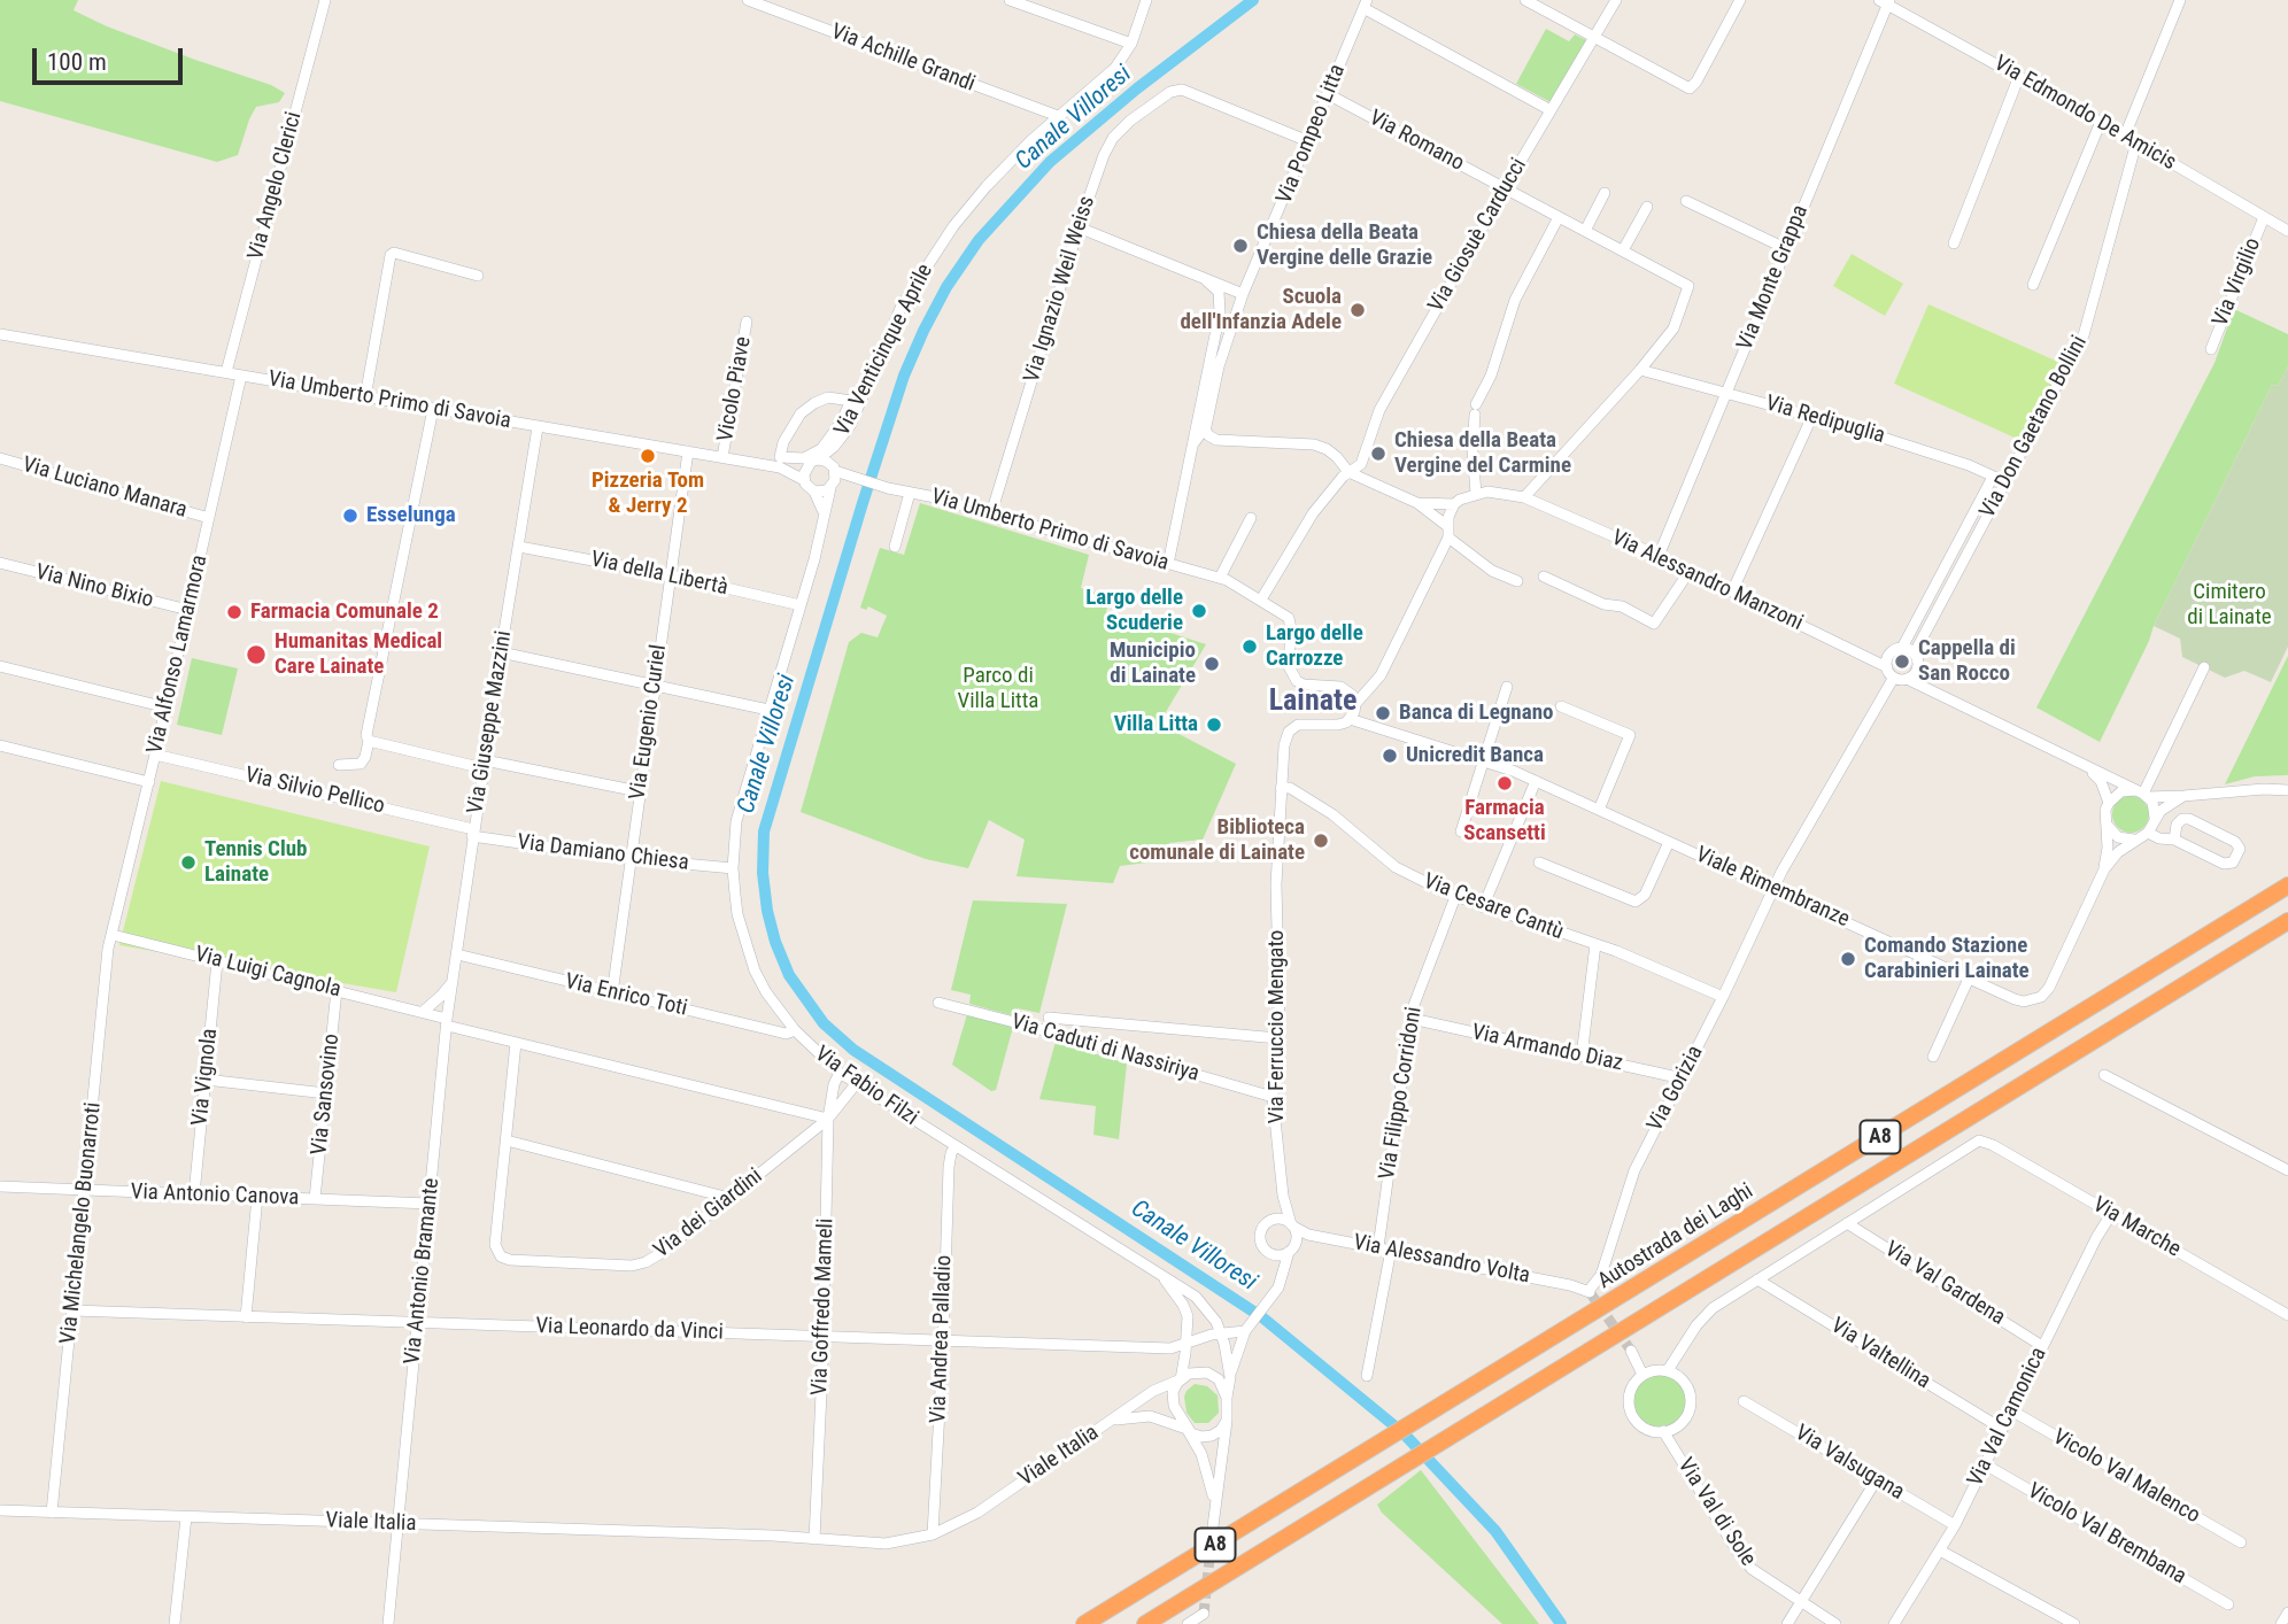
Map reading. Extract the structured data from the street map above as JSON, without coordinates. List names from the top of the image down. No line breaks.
{"streets":{"highway":["A8","Autostrada dei Laghi"],"street":["Via Achille Grandi","Via Edmondo De Amicis","Via Pompeo Litta","Via Romano","Via Angelo Clerici","Via Giosuè Carducci","Via Monte Grappa","Via Virgilio","Via Ignazio Weil Weiss","Via Venticinque Aprile","Vicolo Piave","Via Umberto Primo di Savoia","Via Redipuglia","Via Don Gaetano Bollini","Via Luciano Manara","Via della Libertà","Via Alessandro Manzoni","Via Nino Bixio","Via Alfonso Lamarmora","Via Giuseppe Mazzini","Via Eugenio Curiel","Via Silvio Pellico","Via Damiano Chiesa","Viale Rimembranze","Via Cesare Cantù","Via Luigi Cagnola","Via Enrico Toti","Via Ferruccio Mengato","Via Caduti di Nassiriya","Via Armando Diaz","Via Vignola","Via Fabio Filzi","Via Gorizia","Via Filippo Corridoni","Via Sansovino","Via Antonio Canova","Via dei Giardini","Via Michelangelo Buonarroti","Via Marche","Via Alessandro Volta","Via Antonio Bramante","Via Val Gardena","Via Goffredo Mameli","Via Leonardo da Vinci","Via Andrea Palladio","Via Valtellina","Via Val Camonica","Viale Italia","Via Valsugana","Vicolo Val Malenco","Via Val di Sole","Vicolo Val Brembana"]},"crossings":[["Via Achille Grandi","Via Venticinque Aprile"],["Via Edmondo De Amicis","Via Monte Grappa"],["Via Edmondo De Amicis","Via Virgilio"],["Via Edmondo De Amicis","Via Don Gaetano Bollini"],["Via Pompeo Litta","Via Romano"],["Via Pompeo Litta","Via Ignazio Weil Weiss"],["Via Pompeo Litta","Via Umberto Primo di Savoia"],["Via Romano","Via Giosuè Carducci"],["Via Romano","Via Redipuglia"],["Via Angelo Clerici","Via Umberto Primo di Savoia"],["Via Giosuè Carducci","Via Umberto Primo di Savoia"],["Via Monte Grappa","Via Redipuglia"],["Via Monte Grappa","Via Alessandro Manzoni"],["Via Ignazio Weil Weiss","Via Umberto Primo di Savoia"],["Via Venticinque Aprile","Via Umberto Primo di Savoia"],["Via Venticinque Aprile","Via Fabio Filzi"],["Vicolo Piave","Via Umberto Primo di Savoia"],["Via Umberto Primo di Savoia","Via Alfonso Lamarmora"],["Via Umberto Primo di Savoia","Via Giuseppe Mazzini"],["Via Umberto Primo di Savoia","Via Eugenio Curiel"],["Via Umberto Primo di Savoia","Viale Rimembranze"],["Via Umberto Primo di Savoia","Via Fabio Filzi"],["Via Redipuglia","Via Don Gaetano Bollini"],["Via Don Gaetano Bollini","Via Alessandro Manzoni"],["Via Don Gaetano Bollini","Via Gorizia"],["Via Luciano Manara","Via Alfonso Lamarmora"],["Via della Libertà","Via Giuseppe Mazzini"],["Via della Libertà","Via Eugenio Curiel"],["Via della Libertà","Via Fabio Filzi"],["Via Alessandro Manzoni","Via Gorizia"],["Via Nino Bixio","Via Alfonso Lamarmora"],["Via Alfonso Lamarmora","Via Silvio Pellico"],["Via Alfonso Lamarmora","Via Luigi Cagnola"],["Via Alfonso Lamarmora","Via Michelangelo Buonarroti"],["Via Giuseppe Mazzini","Via Silvio Pellico"],["Via Giuseppe Mazzini","Via Damiano Chiesa"],["Via Giuseppe Mazzini","Via Luigi Cagnola"],["Via Giuseppe Mazzini","Via Enrico Toti"],["Via Giuseppe Mazzini","Via Antonio Bramante"],["Via Eugenio Curiel","Via Damiano Chiesa"],["Via Eugenio Curiel","Via Enrico Toti"],["Via Silvio Pellico","Via Damiano Chiesa"],["Via Damiano Chiesa","Via Fabio Filzi"],["Viale Rimembranze","Via Ferruccio Mengato"],["Viale Rimembranze","Via Gorizia"],["Via Cesare Cantù","Via Ferruccio Mengato"],["Via Cesare Cantù","Via Gorizia"],["Via Cesare Cantù","Via Filippo Corridoni"],["Via Luigi Cagnola","Via Vignola"],["Via Luigi Cagnola","Via Sansovino"],["Via Luigi Cagnola","Via dei Giardini"],["Via Luigi Cagnola","Via Michelangelo Buonarroti"],["Via Luigi Cagnola","Via Antonio Bramante"],["Via Luigi Cagnola","Via Goffredo Mameli"],["Via Enrico Toti","Via Fabio Filzi"],["Via Ferruccio Mengato","Via Caduti di Nassiriya"],["Via Ferruccio Mengato","Via Alessandro Volta"],["Via Armando Diaz","Via Gorizia"],["Via Armando Diaz","Via Filippo Corridoni"],["Via Vignola","Via Antonio Canova"],["Via Fabio Filzi","Via Goffredo Mameli"],["Via Fabio Filzi","Via Leonardo da Vinci"],["Via Fabio Filzi","Via Andrea Palladio"],["Via Fabio Filzi","Viale Italia"],["Via Gorizia","Via Alessandro Volta"],["Via Filippo Corridoni","Via Alessandro Volta"],["Via Sansovino","Via Antonio Canova"],["Via Antonio Canova","Via Michelangelo Buonarroti"],["Via Antonio Canova","Via Antonio Bramante"],["Via dei Giardini","Via Goffredo Mameli"],["Via Michelangelo Buonarroti","Via Leonardo da Vinci"],["Via Michelangelo Buonarroti","Viale Italia"],["Via Marche","Via Val Gardena"],["Via Marche","Via Val Camonica"],["Via Antonio Bramante","Via Leonardo da Vinci"],["Via Antonio Bramante","Viale Italia"],["Via Val Gardena","Via Val Camonica"],["Via Goffredo Mameli","Via Leonardo da Vinci"],["Via Goffredo Mameli","Viale Italia"],["Via Leonardo da Vinci","Via Andrea Palladio"],["Via Andrea Palladio","Viale Italia"],["Via Valtellina","Via Val Camonica"],["Via Val Camonica","Via Valsugana"],["Via Val Camonica","Vicolo Val Malenco"],["Via Val Camonica","Vicolo Val Brembana"]],"districts":["Lainate"],"water":["Canale Villoresi"],"parks":["Cimitero di Lainate","Parco di Villa Litta"],"places":["Chiesa della Beata Vergine delle Grazie","Scuola dell'Infanzia Adele","Chiesa della Beata Vergine del Carmine","Pizzeria Tom & Jerry 2","Esselunga","Largo delle Scuderie","Farmacia Comunale 2","Largo delle Carrozze","Humanitas Medical Care Lainate","Cappella di San Rocco","Municipio di Lainate","Banca di Legnano","Villa Litta","Unicredit Banca","Farmacia Scansetti","Biblioteca comunale di Lainate","Tennis Club Lainate","Comando Stazione Carabinieri Lainate"],"scale_bar":"100 m"}
